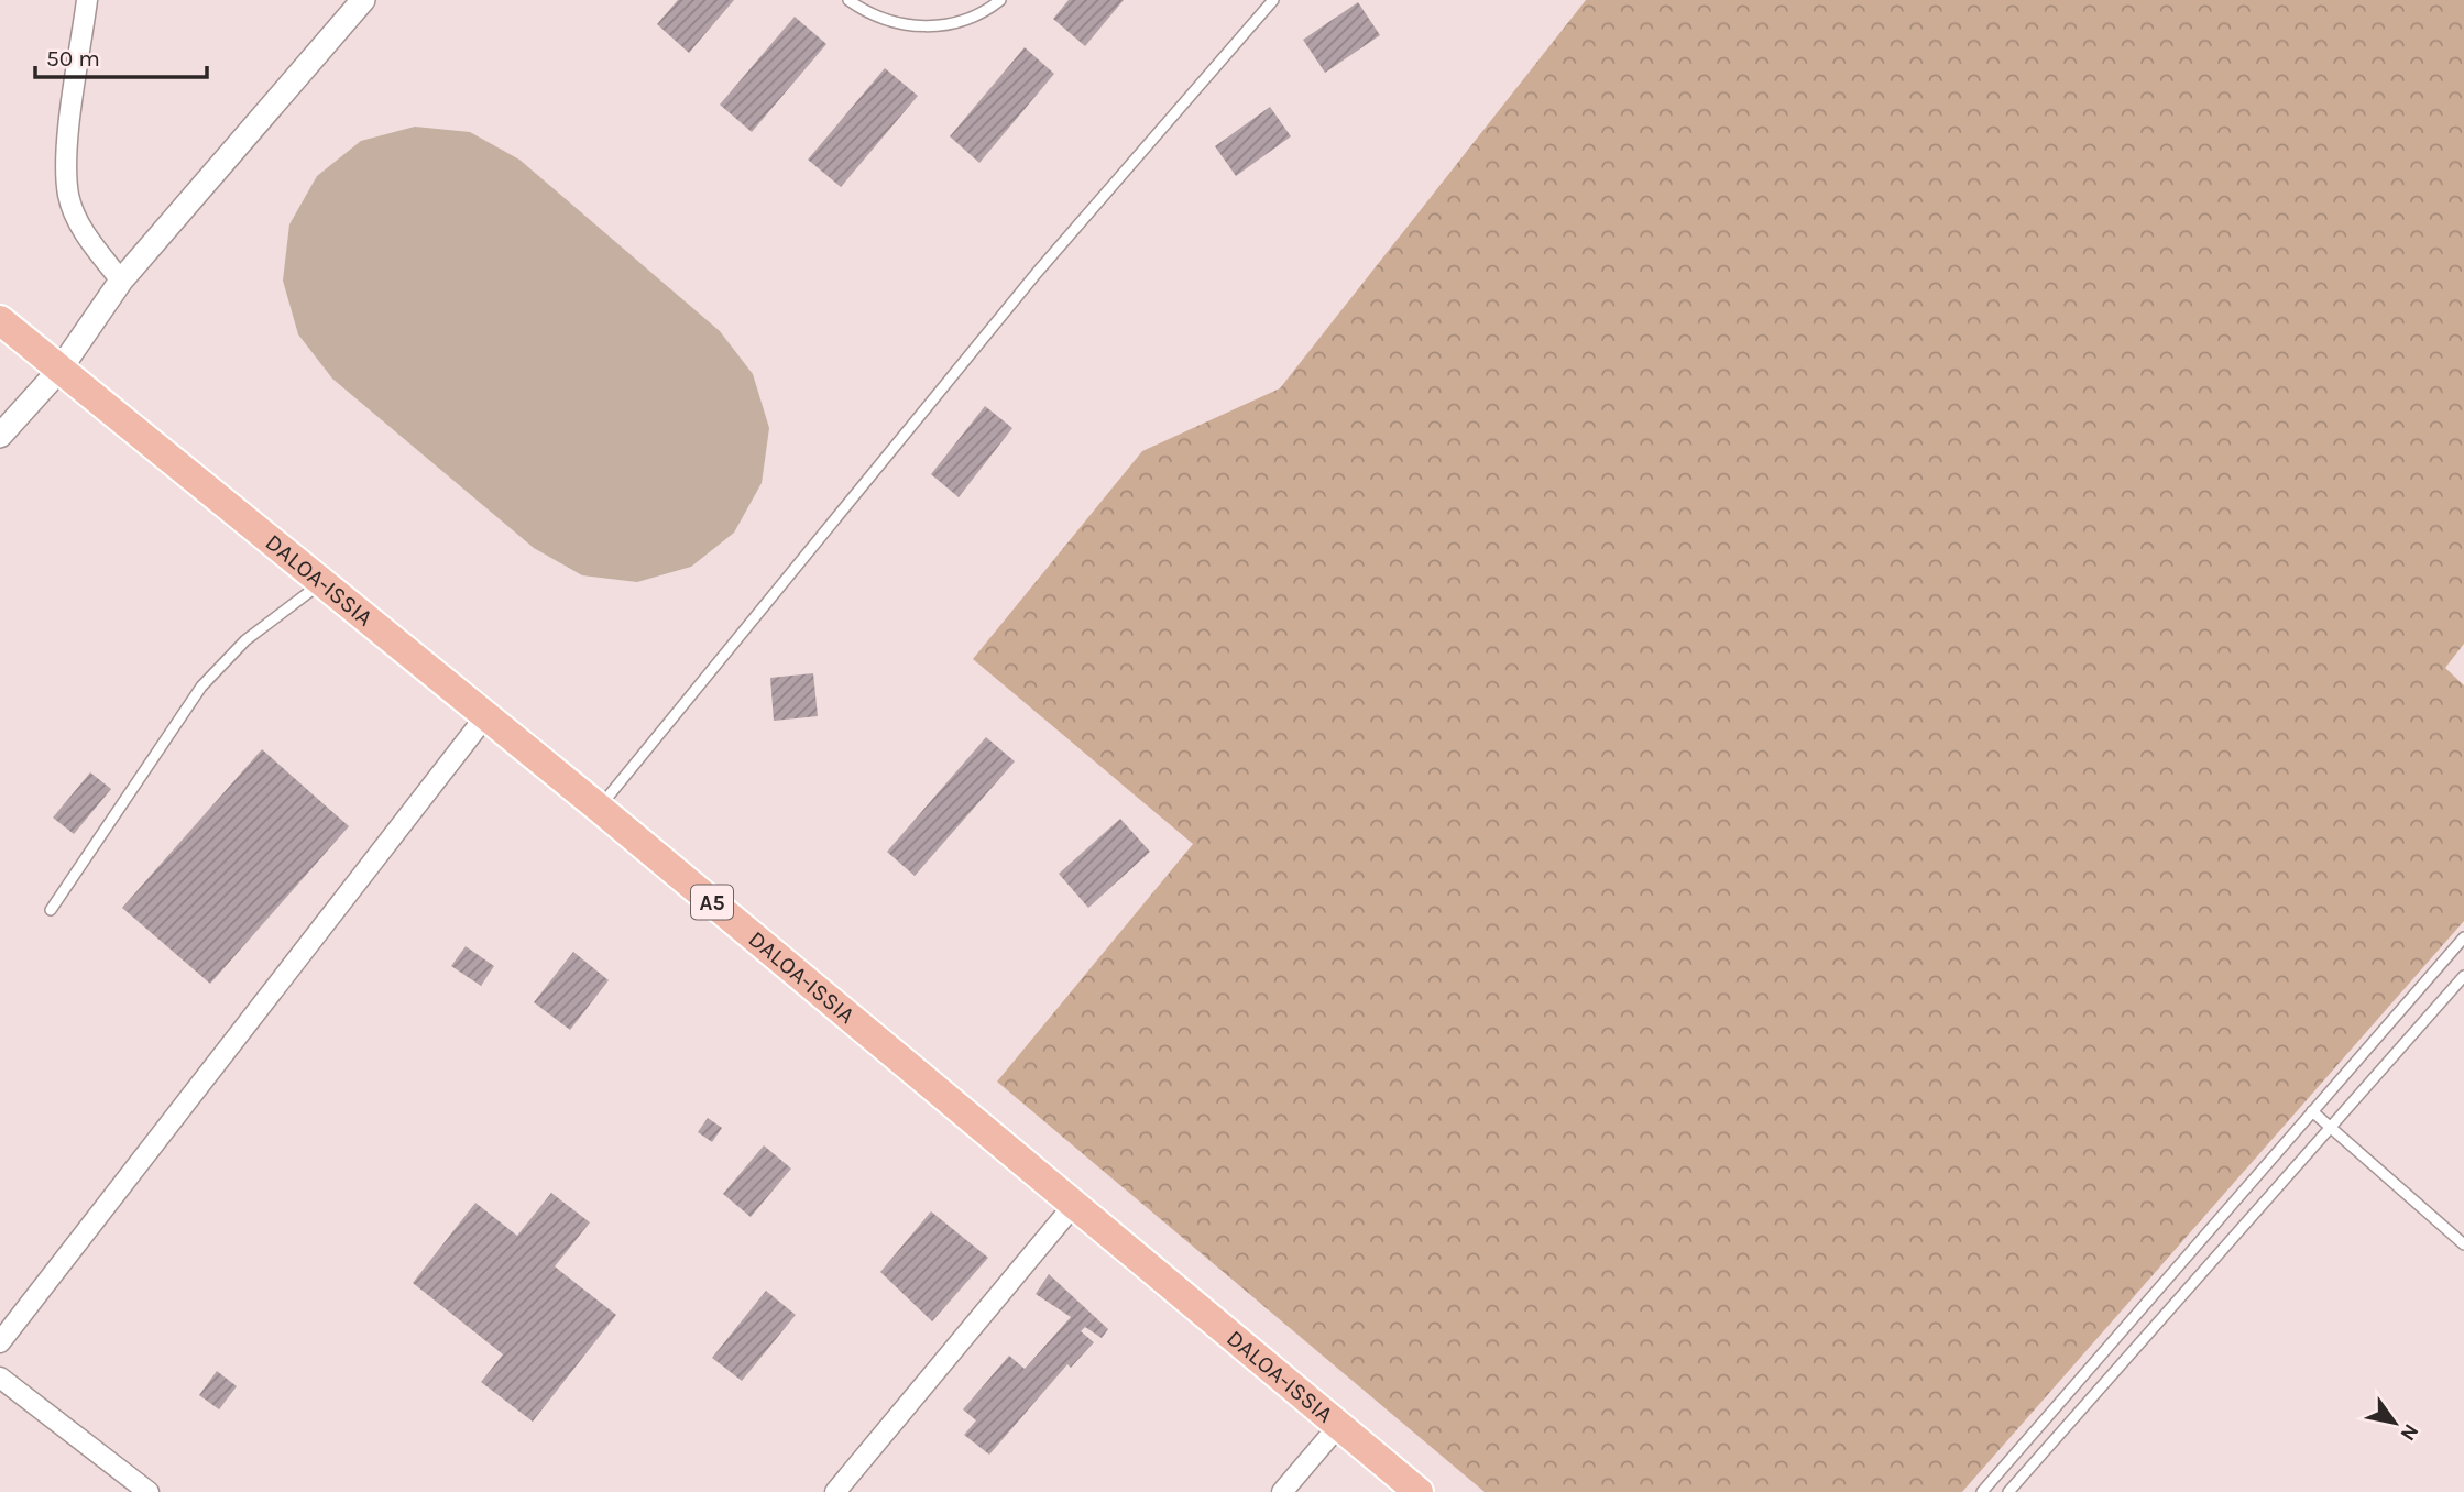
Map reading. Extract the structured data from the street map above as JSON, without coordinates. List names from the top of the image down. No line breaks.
{"streets":{"main road":["DALOA-ISSIA","A5"]},"scale_bar":"50 m","north":"bottom right"}
